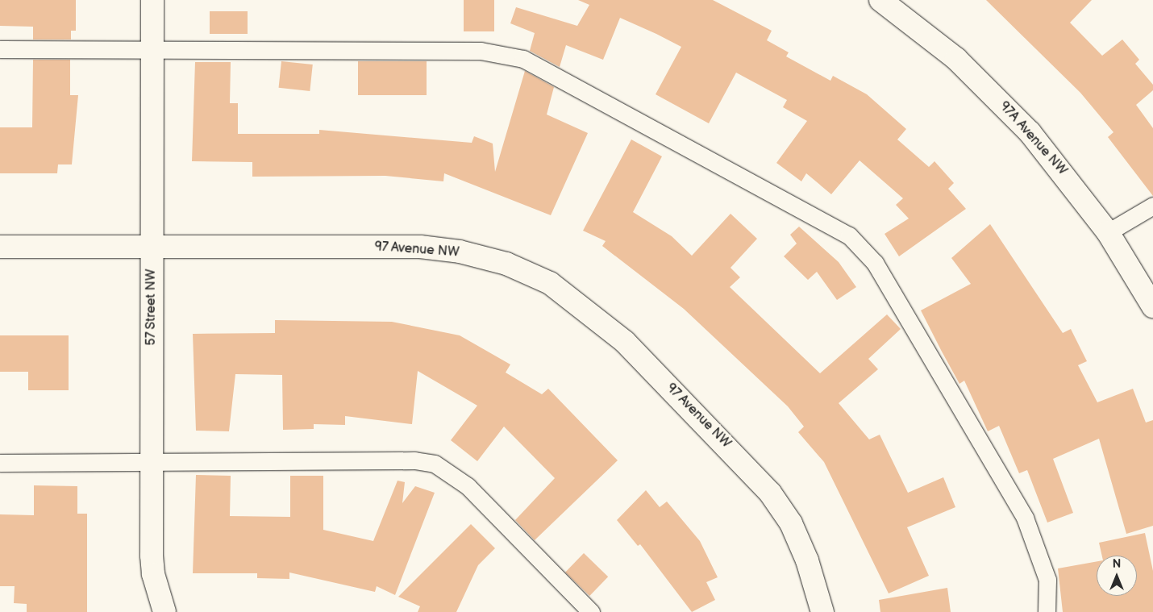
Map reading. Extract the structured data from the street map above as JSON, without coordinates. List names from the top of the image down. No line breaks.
{"streets":{"street":["97A Avenue NW","97 Avenue NW","57 Street NW"]},"crossings":[["97 Avenue NW","57 Street NW"]],"north":"top"}
